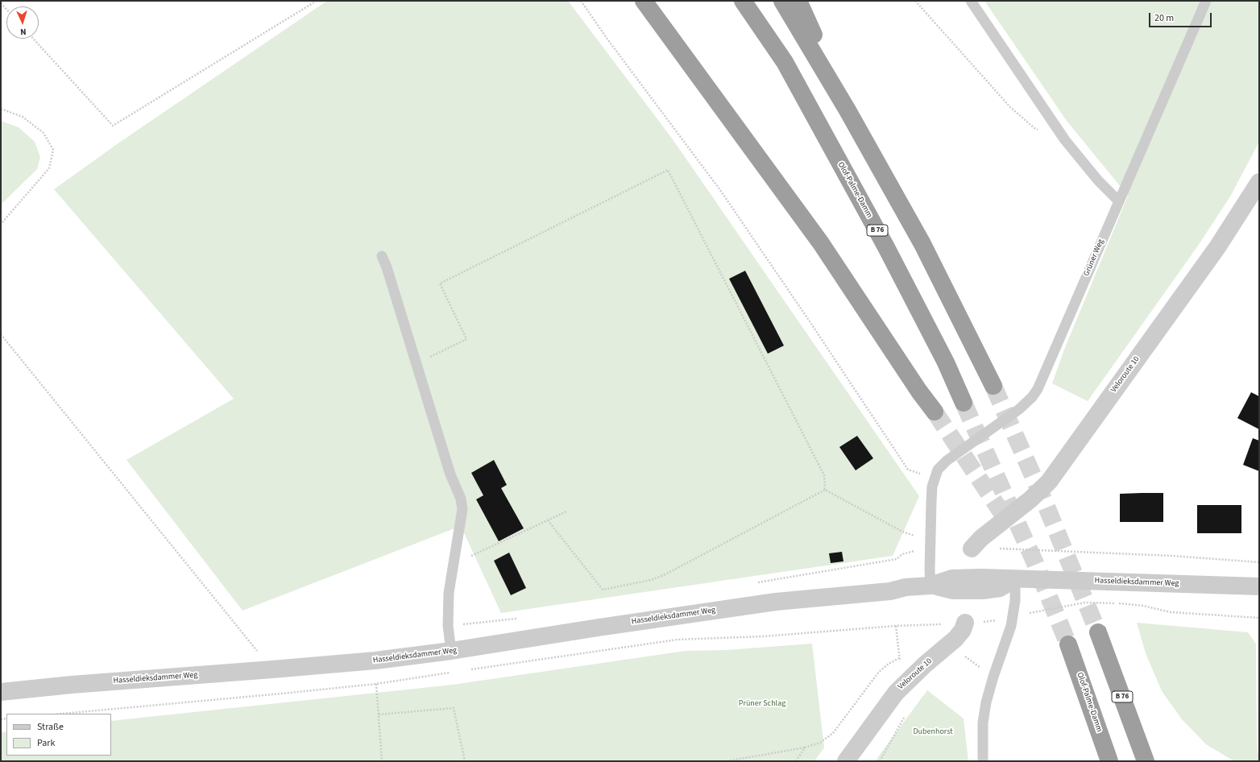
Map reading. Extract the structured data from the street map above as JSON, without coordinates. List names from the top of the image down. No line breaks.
{"streets":{"highway":["Olof-Palme-Damm","B 76"],"street":["Veloroute 10","Hasseldieksdammer Weg"],"lane":["Grüner Weg"]},"crossings":[["Grüner Weg","Hasseldieksdammer Weg"]],"parks":["Prüner Schlag","Dubenhorst"],"legend":["Straße","Park"],"scale_bar":"20 m","north":"bottom"}
